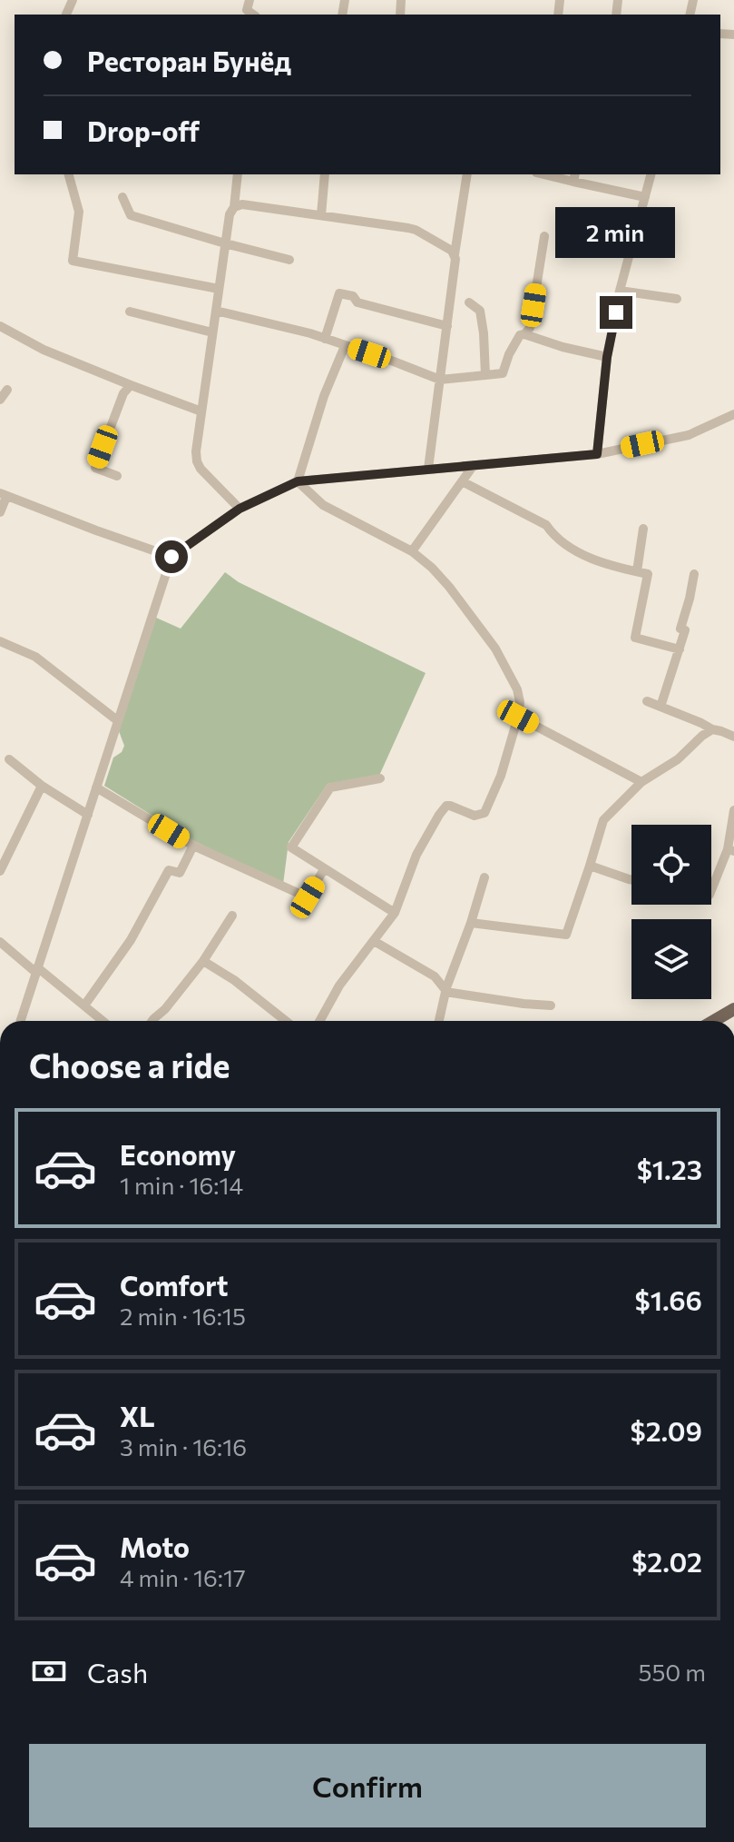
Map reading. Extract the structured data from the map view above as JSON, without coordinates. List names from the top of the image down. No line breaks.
{"page":{"banner":["Ресторан Бунёд","Drop-off"],"bubble":"2 min","heading":"Choose a ride","list":[{"name":"Economy","note":"1 min · 16:14","value":"$1.23"},{"name":"Comfort","note":"2 min · 16:15","value":"$1.66"},{"name":"XL","note":"3 min · 16:16","value":"$2.09"},{"name":"Moto","note":"4 min · 16:17","value":"$2.02"}],"pay":["Cash","550 m"],"buttons":"Confirm"}}
